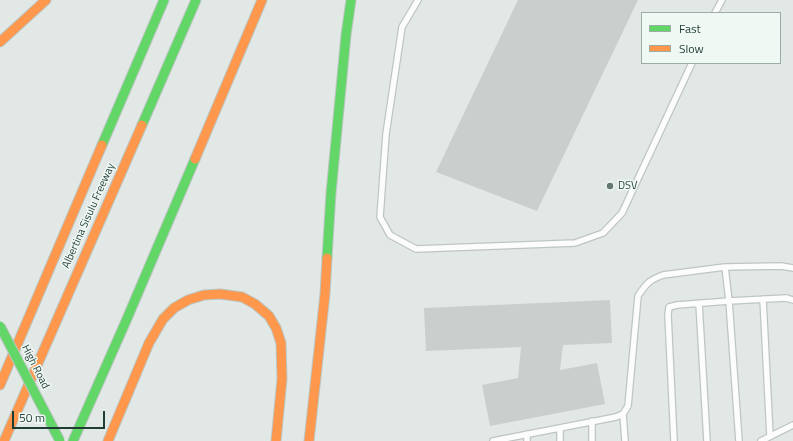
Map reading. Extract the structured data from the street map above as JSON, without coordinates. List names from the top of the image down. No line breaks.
{"streets":{"main road":["Albertina Sisulu Freeway","High Road"]},"places":["DSV"],"legend":["Fast","Slow"],"scale_bar":"50 m"}
